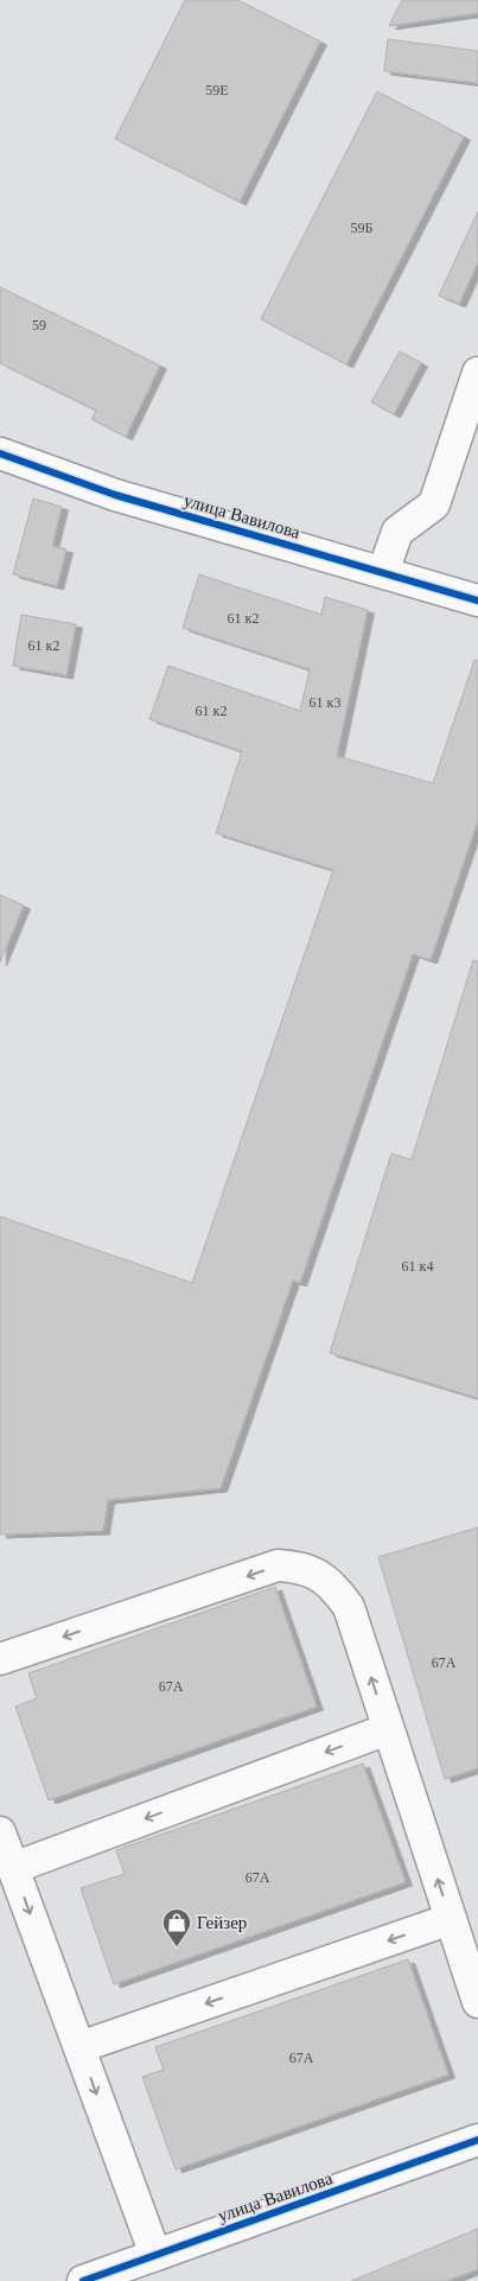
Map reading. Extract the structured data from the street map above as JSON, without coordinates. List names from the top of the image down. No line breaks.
{"streets":{"street":["улица Вавилова"]},"places":{"shop":["Гейзер"]},"house_numbers":["59Е","59Б","59","61 к2","61 к2","61 к3","61 к2","61 к4","67А","67А","67А","67А"]}
